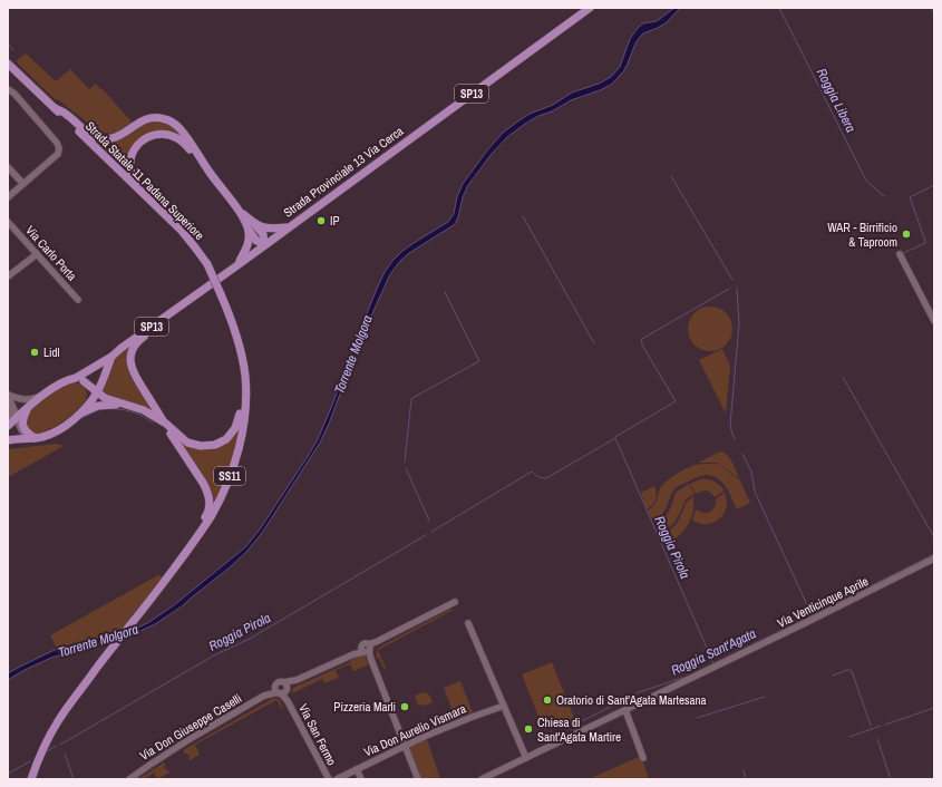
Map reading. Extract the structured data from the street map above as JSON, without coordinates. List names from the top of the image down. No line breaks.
{"streets":{"main road":["SP13","Strada Provinciale 13 Via Cerca","Strada Statale 11 Padana Superiore","SS11"],"street":["Via Carlo Porta","Via Venticinque Aprile","Via Don Giuseppe Caselli","Via Don Aurelio Vismara","Via San Fermo"]},"crossings":[["Via Don Giuseppe Caselli","Via San Fermo"]],"water":["Roggia Libera","Torrente Molgora","Roggia Pirola","Roggia Sant'Agata"],"places":["IP","WAR - Birrificio & Taproom","Lidl","Oratorio di Sant'Agata Martesana","Pizzeria Marli","Chiesa di Sant'Agata Martire"]}
